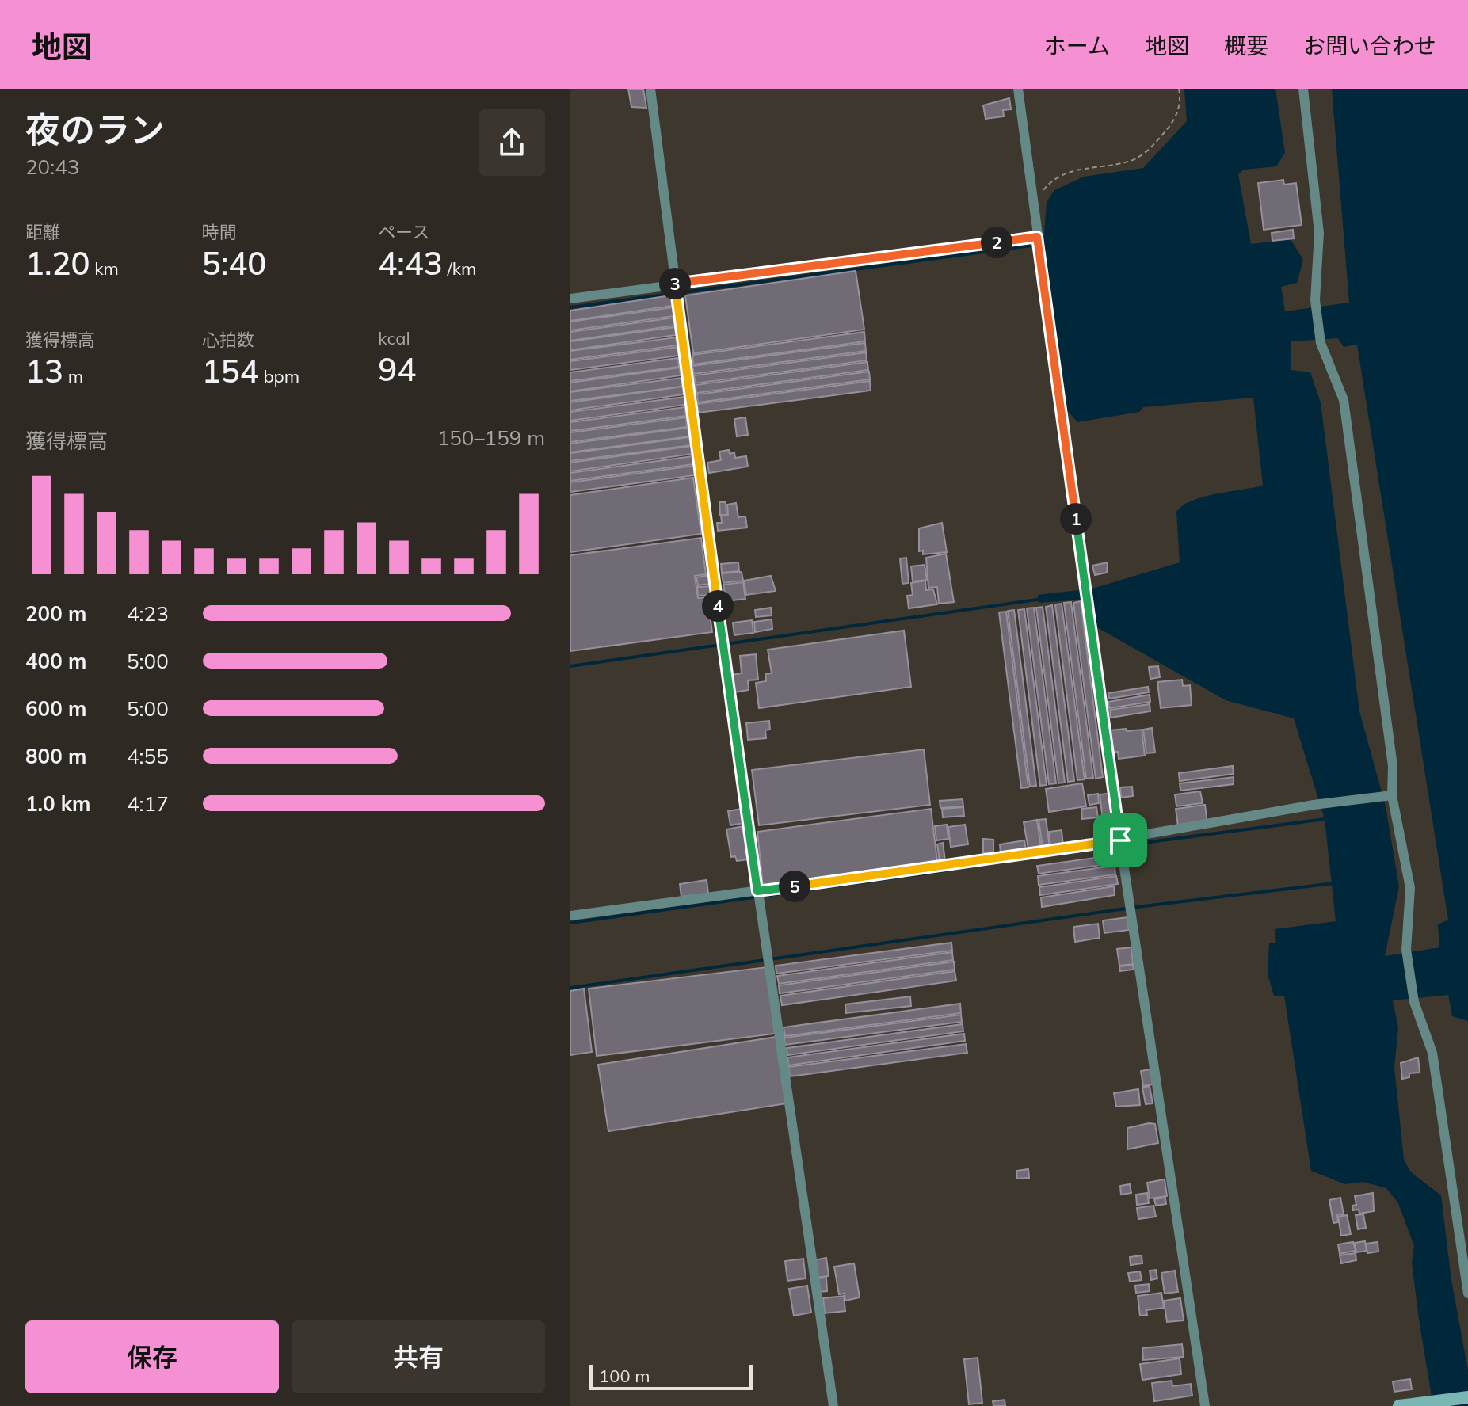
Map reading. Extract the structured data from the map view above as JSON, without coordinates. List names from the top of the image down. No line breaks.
{"scale_bar":"100 m","page":{"header":"地図","nav":["ホーム","地図","概要","お問い合わせ"],"heading":["夜のラン","20:43"],"stats":[["距離","1.20 km"],["時間","5:40"],["ペース","4:43 /km"],["獲得標高","13 m"],["心拍数","154 bpm"],["kcal","94"]],"pins":["2","3","1","4","5"],"chart":["獲得標高","150–159 m"],"list":[{"name":"200 m","note":"4:23"},{"name":"400 m","note":"5:00"},{"name":"600 m","note":"5:00"},{"name":"800 m","note":"4:55"},{"name":"1.0 km","note":"4:17"}],"buttons":["保存","共有"],"scale":"100 m"}}
